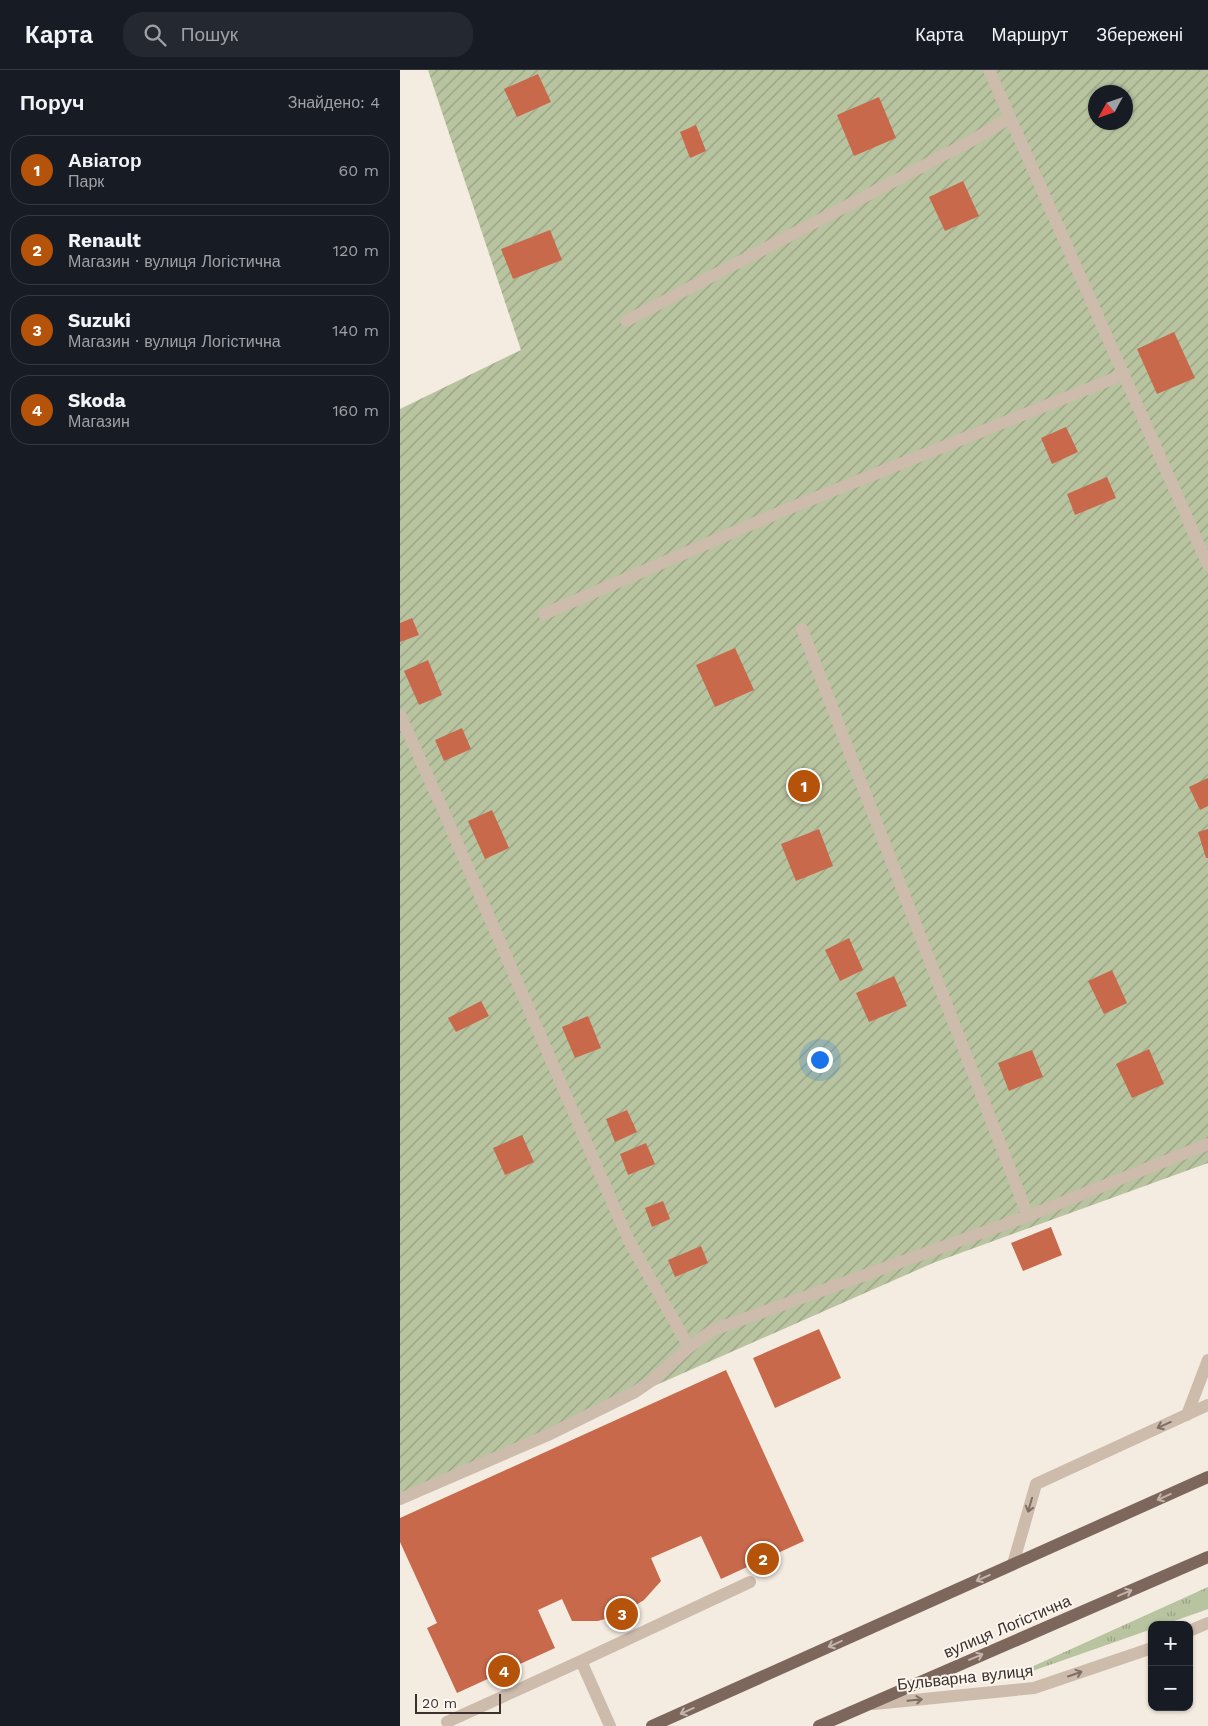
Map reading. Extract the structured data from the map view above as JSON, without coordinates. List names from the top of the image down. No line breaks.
{"streets":{"main road":["вулиця Логістична"],"street":["Бульварна вулиця"]},"crossings":[["вулиця Логістична","Бульварна вулиця"]],"one_way":["Бульварна вулиця"],"scale_bar":"20 m","north":"bottom left","page":{"header":"Карта","search":"Пошук","nav":["Карта","Маршрут","Збережені"],"heading":["Поруч","Знайдено: 4"],"list":[{"mark":"1","name":"Авіатор","note":"Парк","value":"60 m"},{"mark":"2","name":"Renault","note":"Магазин · вулиця Логістична","value":"120 m"},{"mark":"3","name":"Suzuki","note":"Магазин · вулиця Логістична","value":"140 m"},{"mark":"4","name":"Skoda","note":"Магазин","value":"160 m"}],"pins":["1","2","3","4"],"map_buttons":["+","−"],"scale":"20 m"}}
